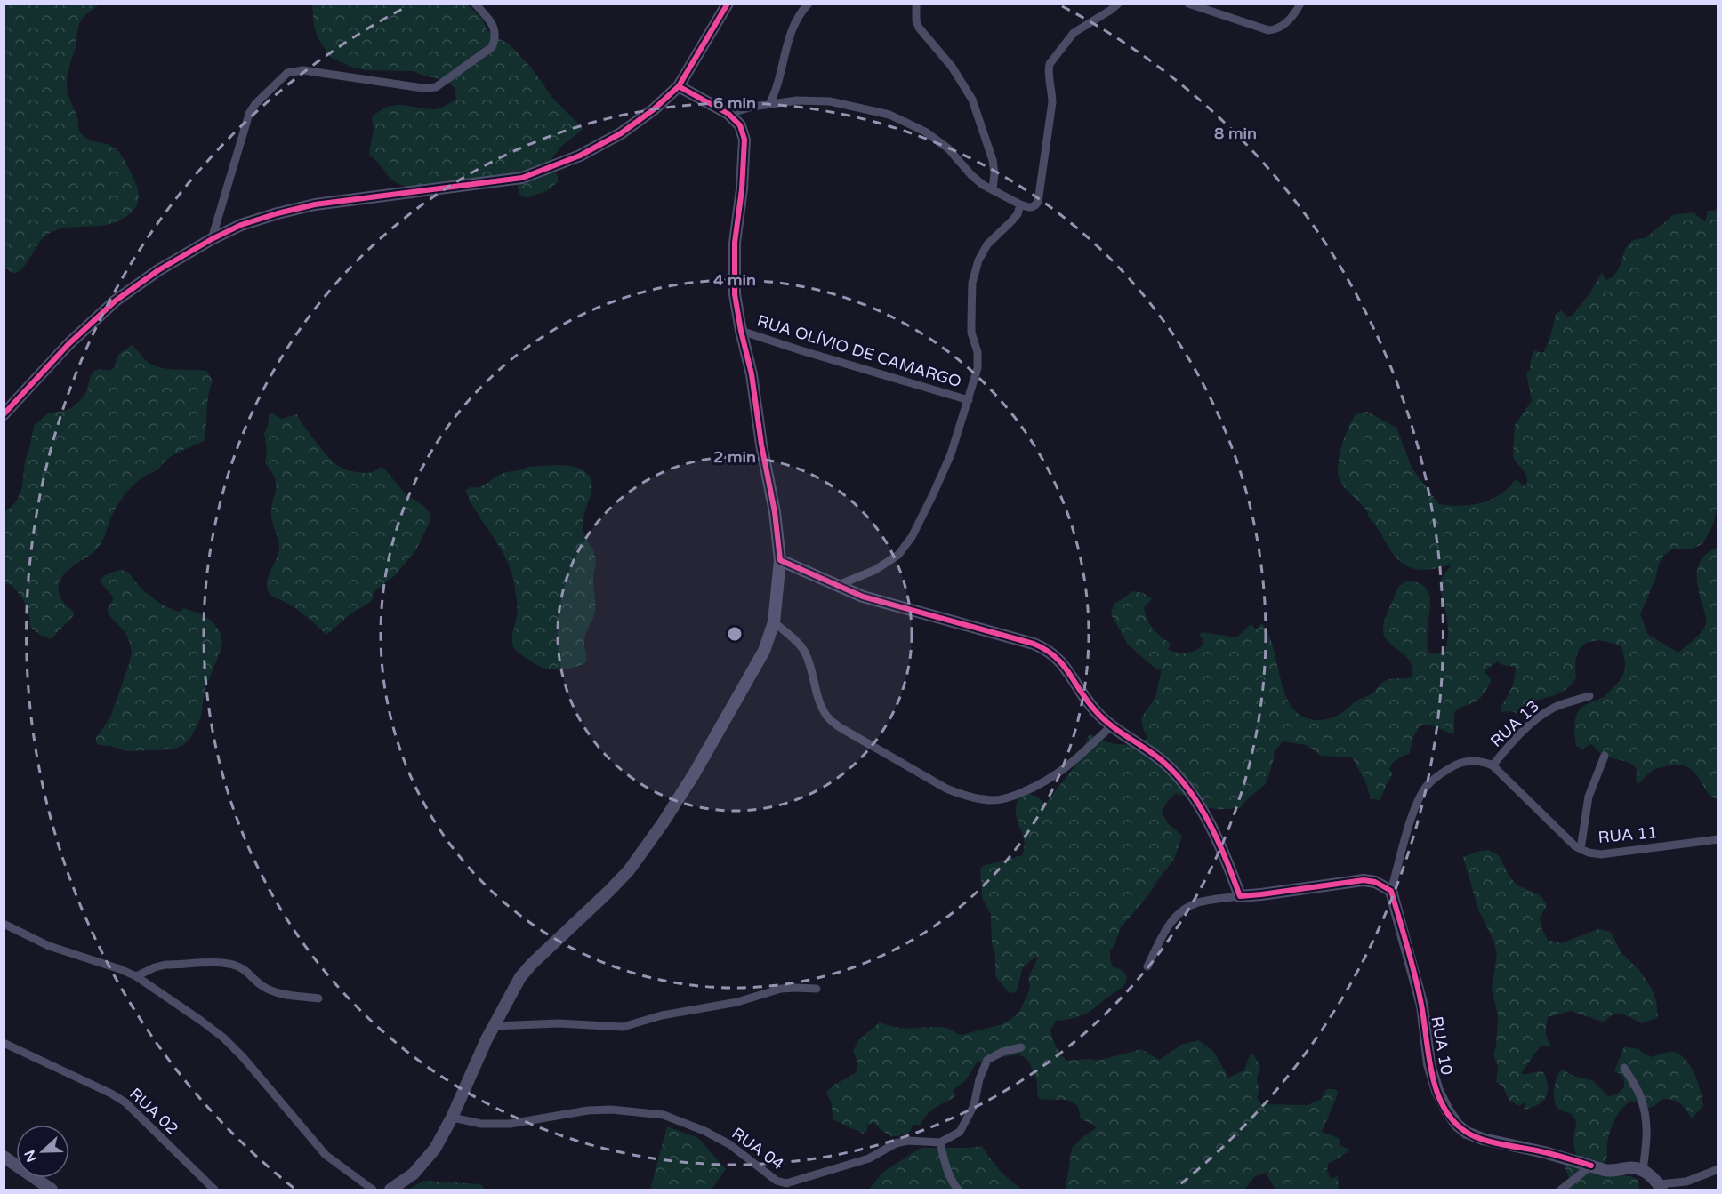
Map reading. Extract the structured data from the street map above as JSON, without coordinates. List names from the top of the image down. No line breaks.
{"streets":{"street":["RUA OLÍVIO DE CAMARGO","RUA 13","RUA 11","RUA 10","RUA 02","RUA 04"]},"crossings":[["RUA 13","RUA 11"],["RUA 11","RUA 10"]],"north":"left","rings":["6 min","8 min","4 min","2 min"]}
